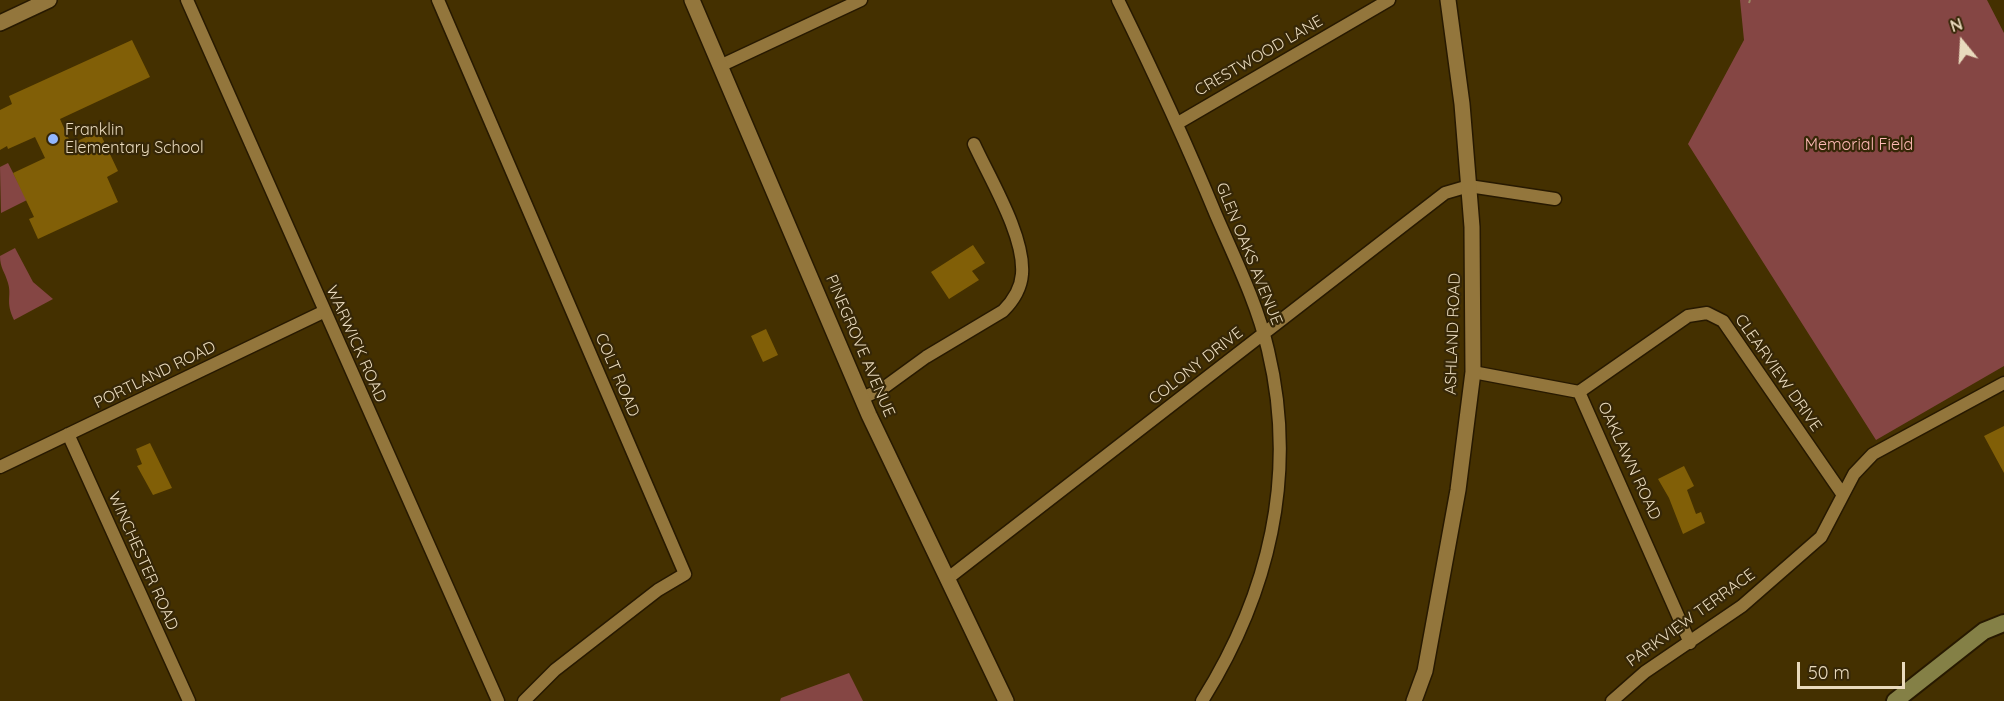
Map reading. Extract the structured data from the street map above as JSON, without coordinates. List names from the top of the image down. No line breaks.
{"streets":{"street":["CRESTWOOD LANE","GLEN OAKS AVENUE","ASHLAND ROAD","WARWICK ROAD","PINEGROVE AVENUE","COLONY DRIVE","CLEARVIEW DRIVE","PORTLAND ROAD","COLT ROAD","OAKLAWN ROAD","WINCHESTER ROAD","PARKVIEW TERRACE"]},"crossings":[["CRESTWOOD LANE","GLEN OAKS AVENUE"],["GLEN OAKS AVENUE","COLONY DRIVE"],["ASHLAND ROAD","COLONY DRIVE"],["ASHLAND ROAD","OAKLAWN ROAD"],["WARWICK ROAD","PORTLAND ROAD"],["PINEGROVE AVENUE","COLONY DRIVE"],["CLEARVIEW DRIVE","OAKLAWN ROAD"],["CLEARVIEW DRIVE","PARKVIEW TERRACE"],["PORTLAND ROAD","WINCHESTER ROAD"],["OAKLAWN ROAD","PARKVIEW TERRACE"]],"parks":["Memorial Field"],"places":["Franklin Elementary School"],"scale_bar":"50 m","north":"top"}
